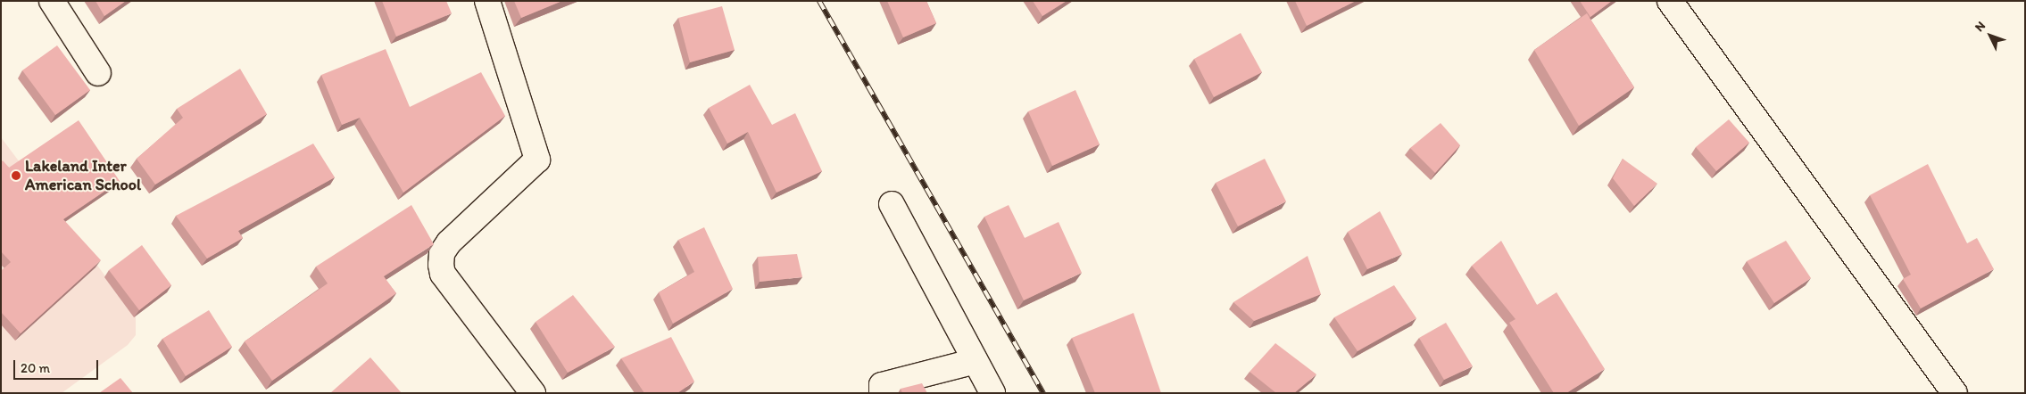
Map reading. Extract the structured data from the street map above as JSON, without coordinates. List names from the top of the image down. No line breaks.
{"places":["Lakeland Inter American School"],"scale_bar":"20 m","north":"top left"}
